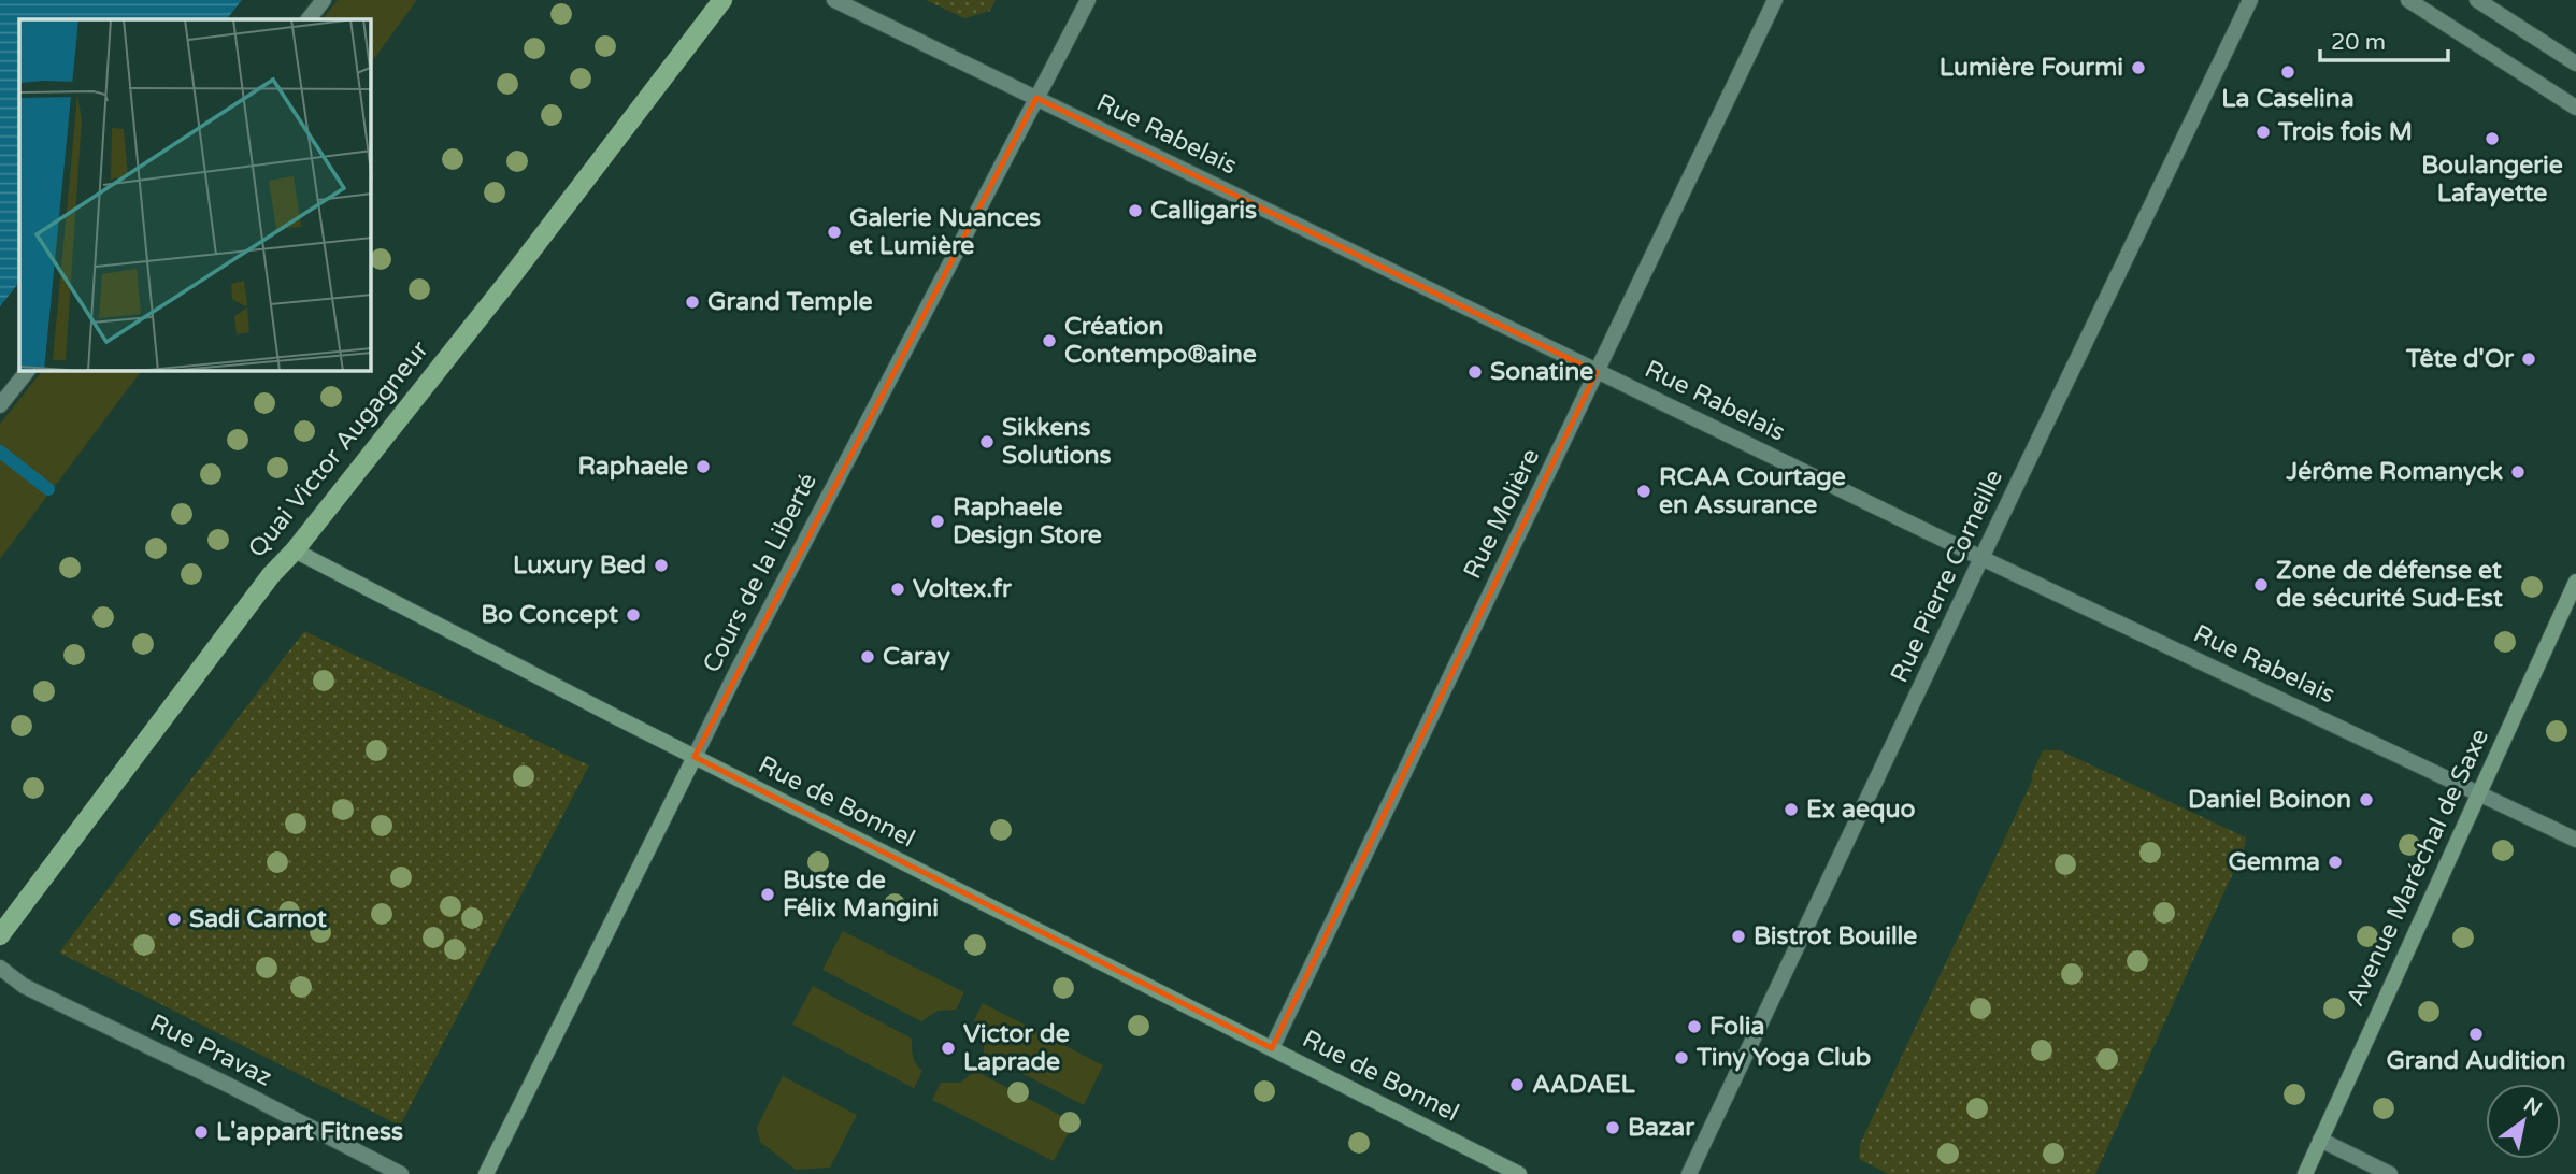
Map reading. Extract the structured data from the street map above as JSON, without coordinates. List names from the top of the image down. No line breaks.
{"streets":{"main road":["Quai Victor Augagneur","Cours de la Liberté","Rue de Bonnel","Avenue Maréchal de Saxe"],"street":["Rue Rabelais","Rue Molière","Rue Pierre Corneille","Rue Pravaz"]},"crossings":[["Rue Rabelais","Rue Molière"],["Rue Rabelais","Cours de la Liberté"],["Rue Rabelais","Rue Pierre Corneille"],["Rue Rabelais","Avenue Maréchal de Saxe"],["Quai Victor Augagneur","Rue de Bonnel"],["Rue Molière","Rue de Bonnel"],["Cours de la Liberté","Rue de Bonnel"]],"places":["Lumière Fourmi","La Caselina","Trois fois M","Boulangerie Lafayette","Calligaris","Galerie Nuances et Lumière","Grand Temple","Création Contempo®aine","Tête d'Or","Sonatine","Sikkens Solutions","Raphaele","Jérôme Romanyck","RCAA Courtage en Assurance","Raphaele Design Store","Luxury Bed","Zone de défense et de sécurité Sud-Est","Voltex.fr","Bo Concept","Caray","Daniel Boinon","Ex aequo","Gemma","Buste de Félix Mangini","Sadi Carnot","Bistrot Bouille","Folia","Grand Audition","Victor de Laprade","Tiny Yoga Club","AADAEL","Bazar","L'appart Fitness"],"scale_bar":"20 m","north":"top right"}
